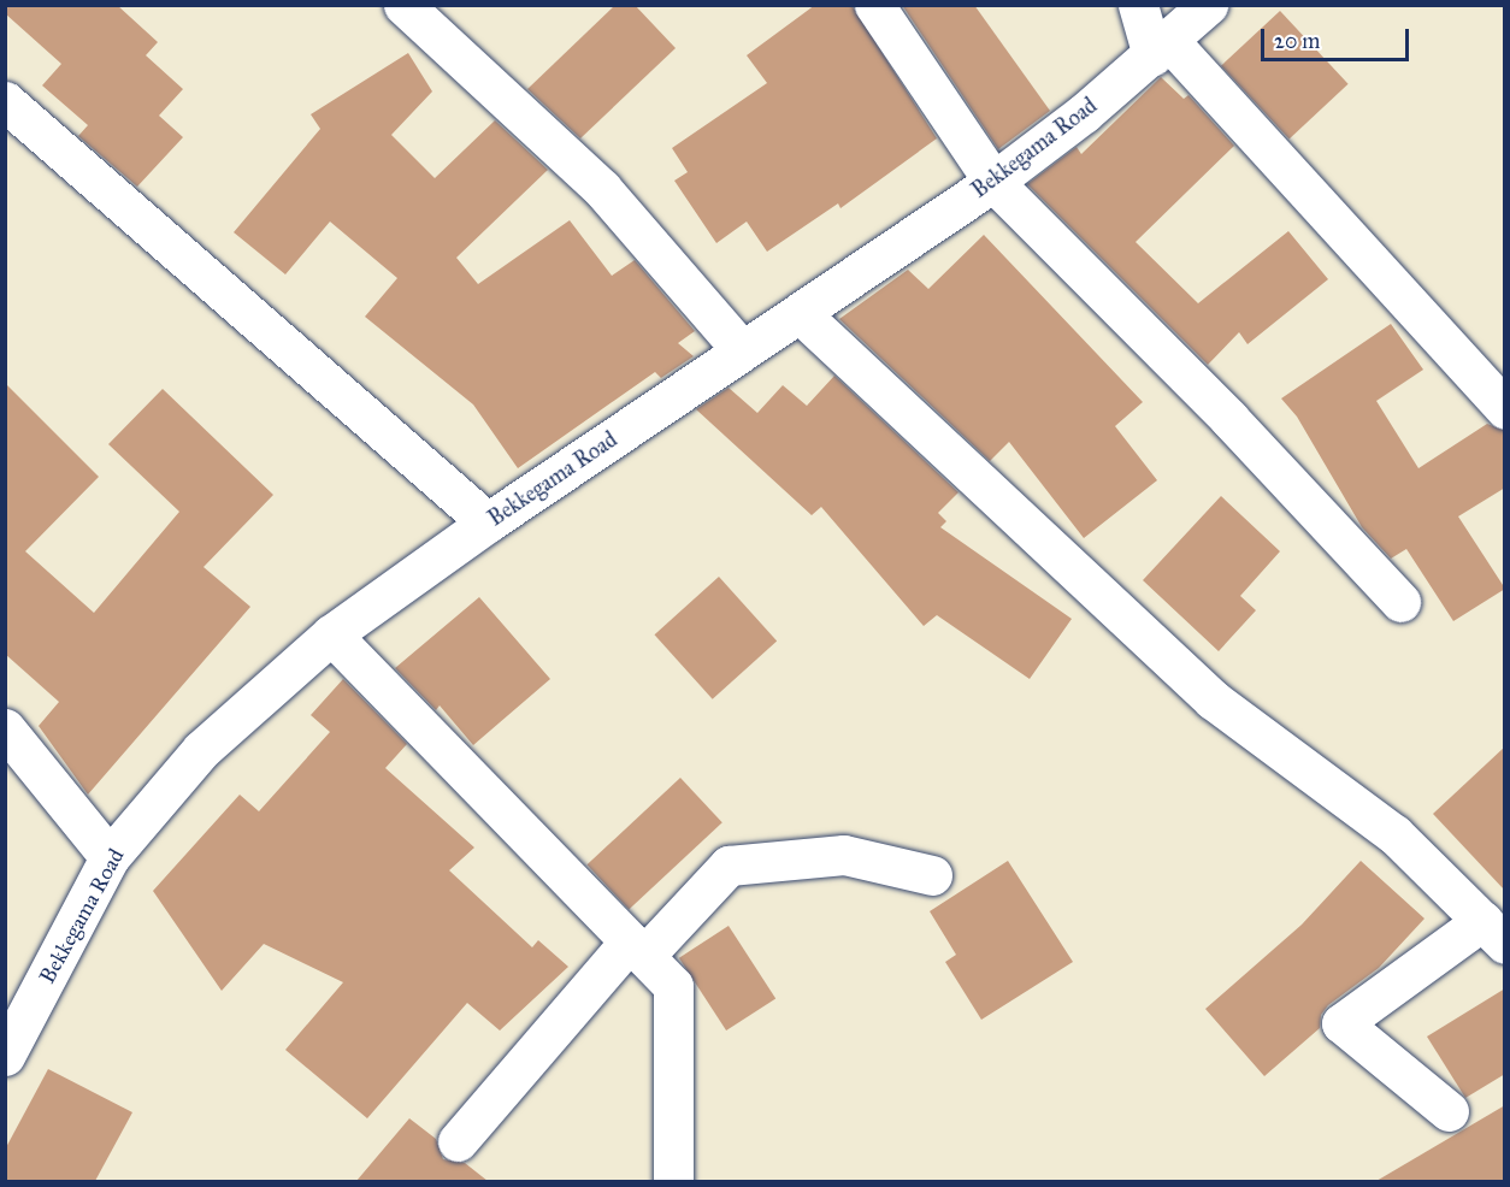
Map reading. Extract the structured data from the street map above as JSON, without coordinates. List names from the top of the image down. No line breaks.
{"streets":{"street":["Bekkegama Road"]},"scale_bar":"20 m"}
